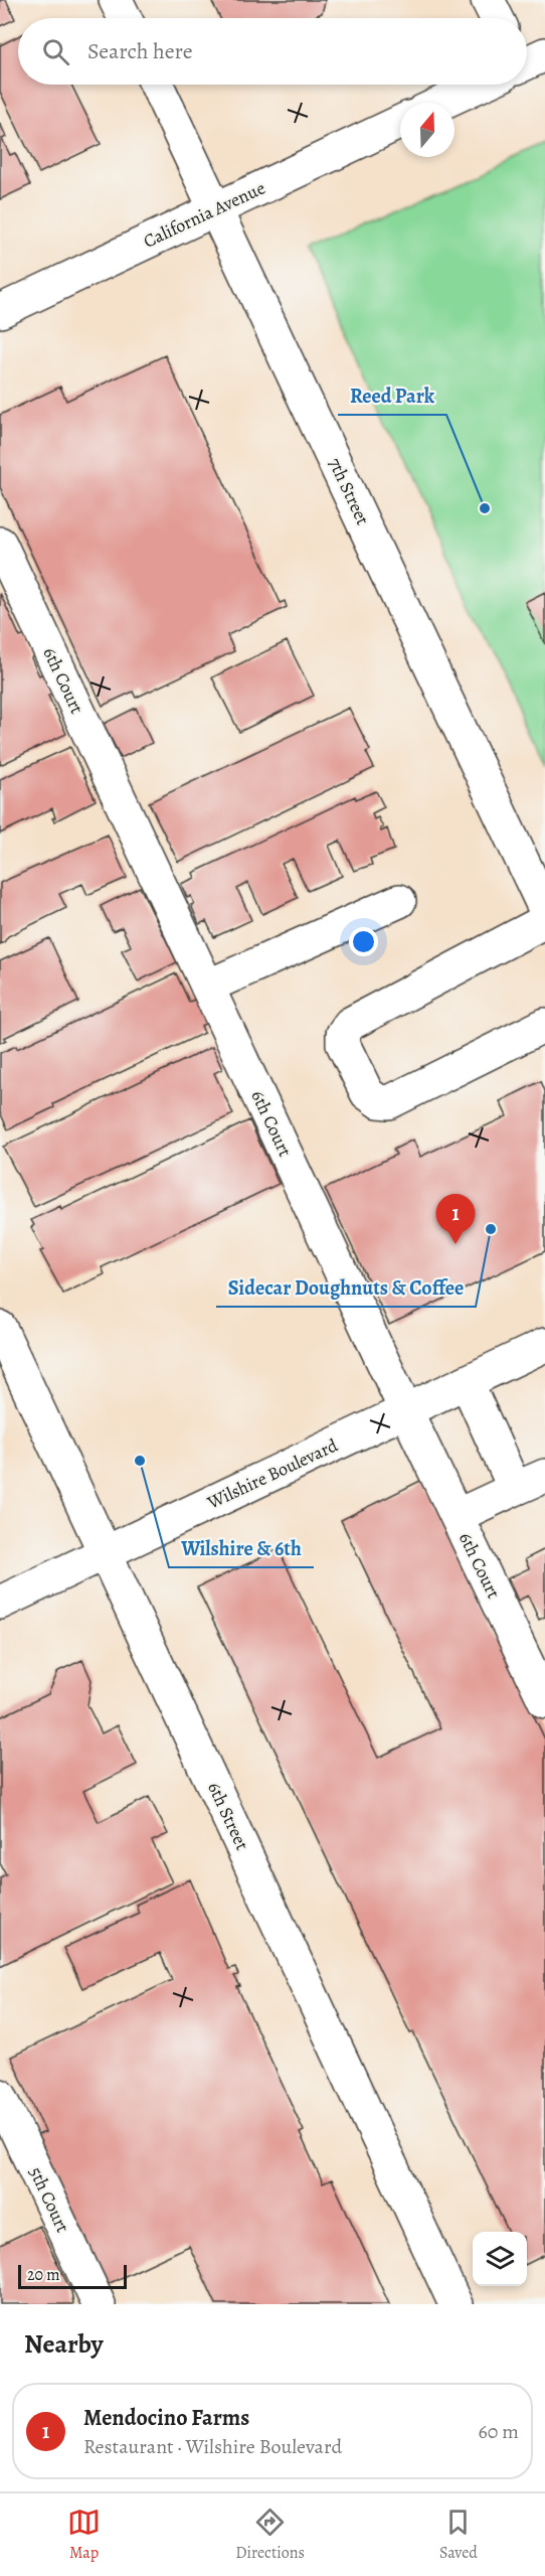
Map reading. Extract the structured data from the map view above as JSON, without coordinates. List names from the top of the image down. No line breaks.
{"streets":{"street":["California Avenue","7th Street","6th Court","Wilshire Boulevard","6th Street","5th Court"]},"crossings":[["California Avenue","7th Street"],["6th Court","Wilshire Boulevard"],["Wilshire Boulevard","6th Street"]],"places":["Reed Park","Sidecar Doughnuts & Coffee","Wilshire & 6th"],"scale_bar":"20 m","north":"top","page":{"search":"Search here","pins":"1","scale":"20 m","heading":"Nearby","list":[{"mark":"1","name":"Mendocino Farms","note":"Restaurant · Wilshire Boulevard","value":"60 m"}],"nav":["Map","Directions","Saved"]}}
